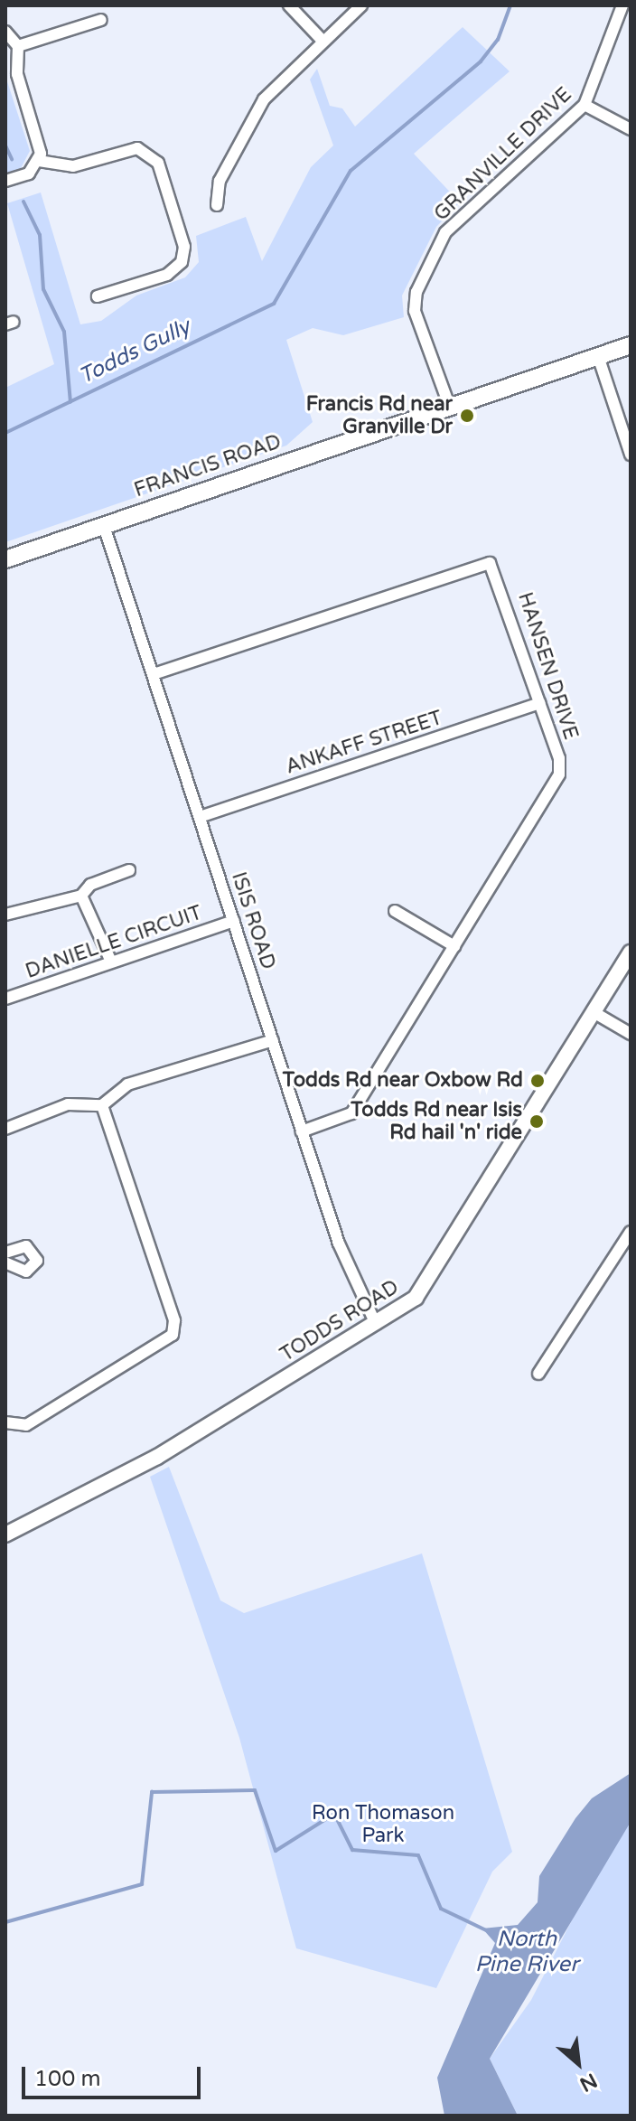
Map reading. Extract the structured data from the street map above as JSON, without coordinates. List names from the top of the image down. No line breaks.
{"streets":{"main road":["FRANCIS ROAD"],"street":["GRANVILLE DRIVE","HANSEN DRIVE","ANKAFF STREET","ISIS ROAD","DANIELLE CIRCUIT","TODDS ROAD"]},"crossings":[["GRANVILLE DRIVE","FRANCIS ROAD"],["FRANCIS ROAD","ISIS ROAD"],["HANSEN DRIVE","ANKAFF STREET"],["HANSEN DRIVE","ISIS ROAD"],["ANKAFF STREET","ISIS ROAD"],["ISIS ROAD","DANIELLE CIRCUIT"],["ISIS ROAD","TODDS ROAD"]],"water":["Todds Gully","North Pine River"],"parks":["Ron Thomason Park"],"places":["Francis Rd near Granville Dr","Todds Rd near Oxbow Rd","Todds Rd near Isis Rd hail 'n' ride"],"scale_bar":"100 m","north":"bottom right"}
